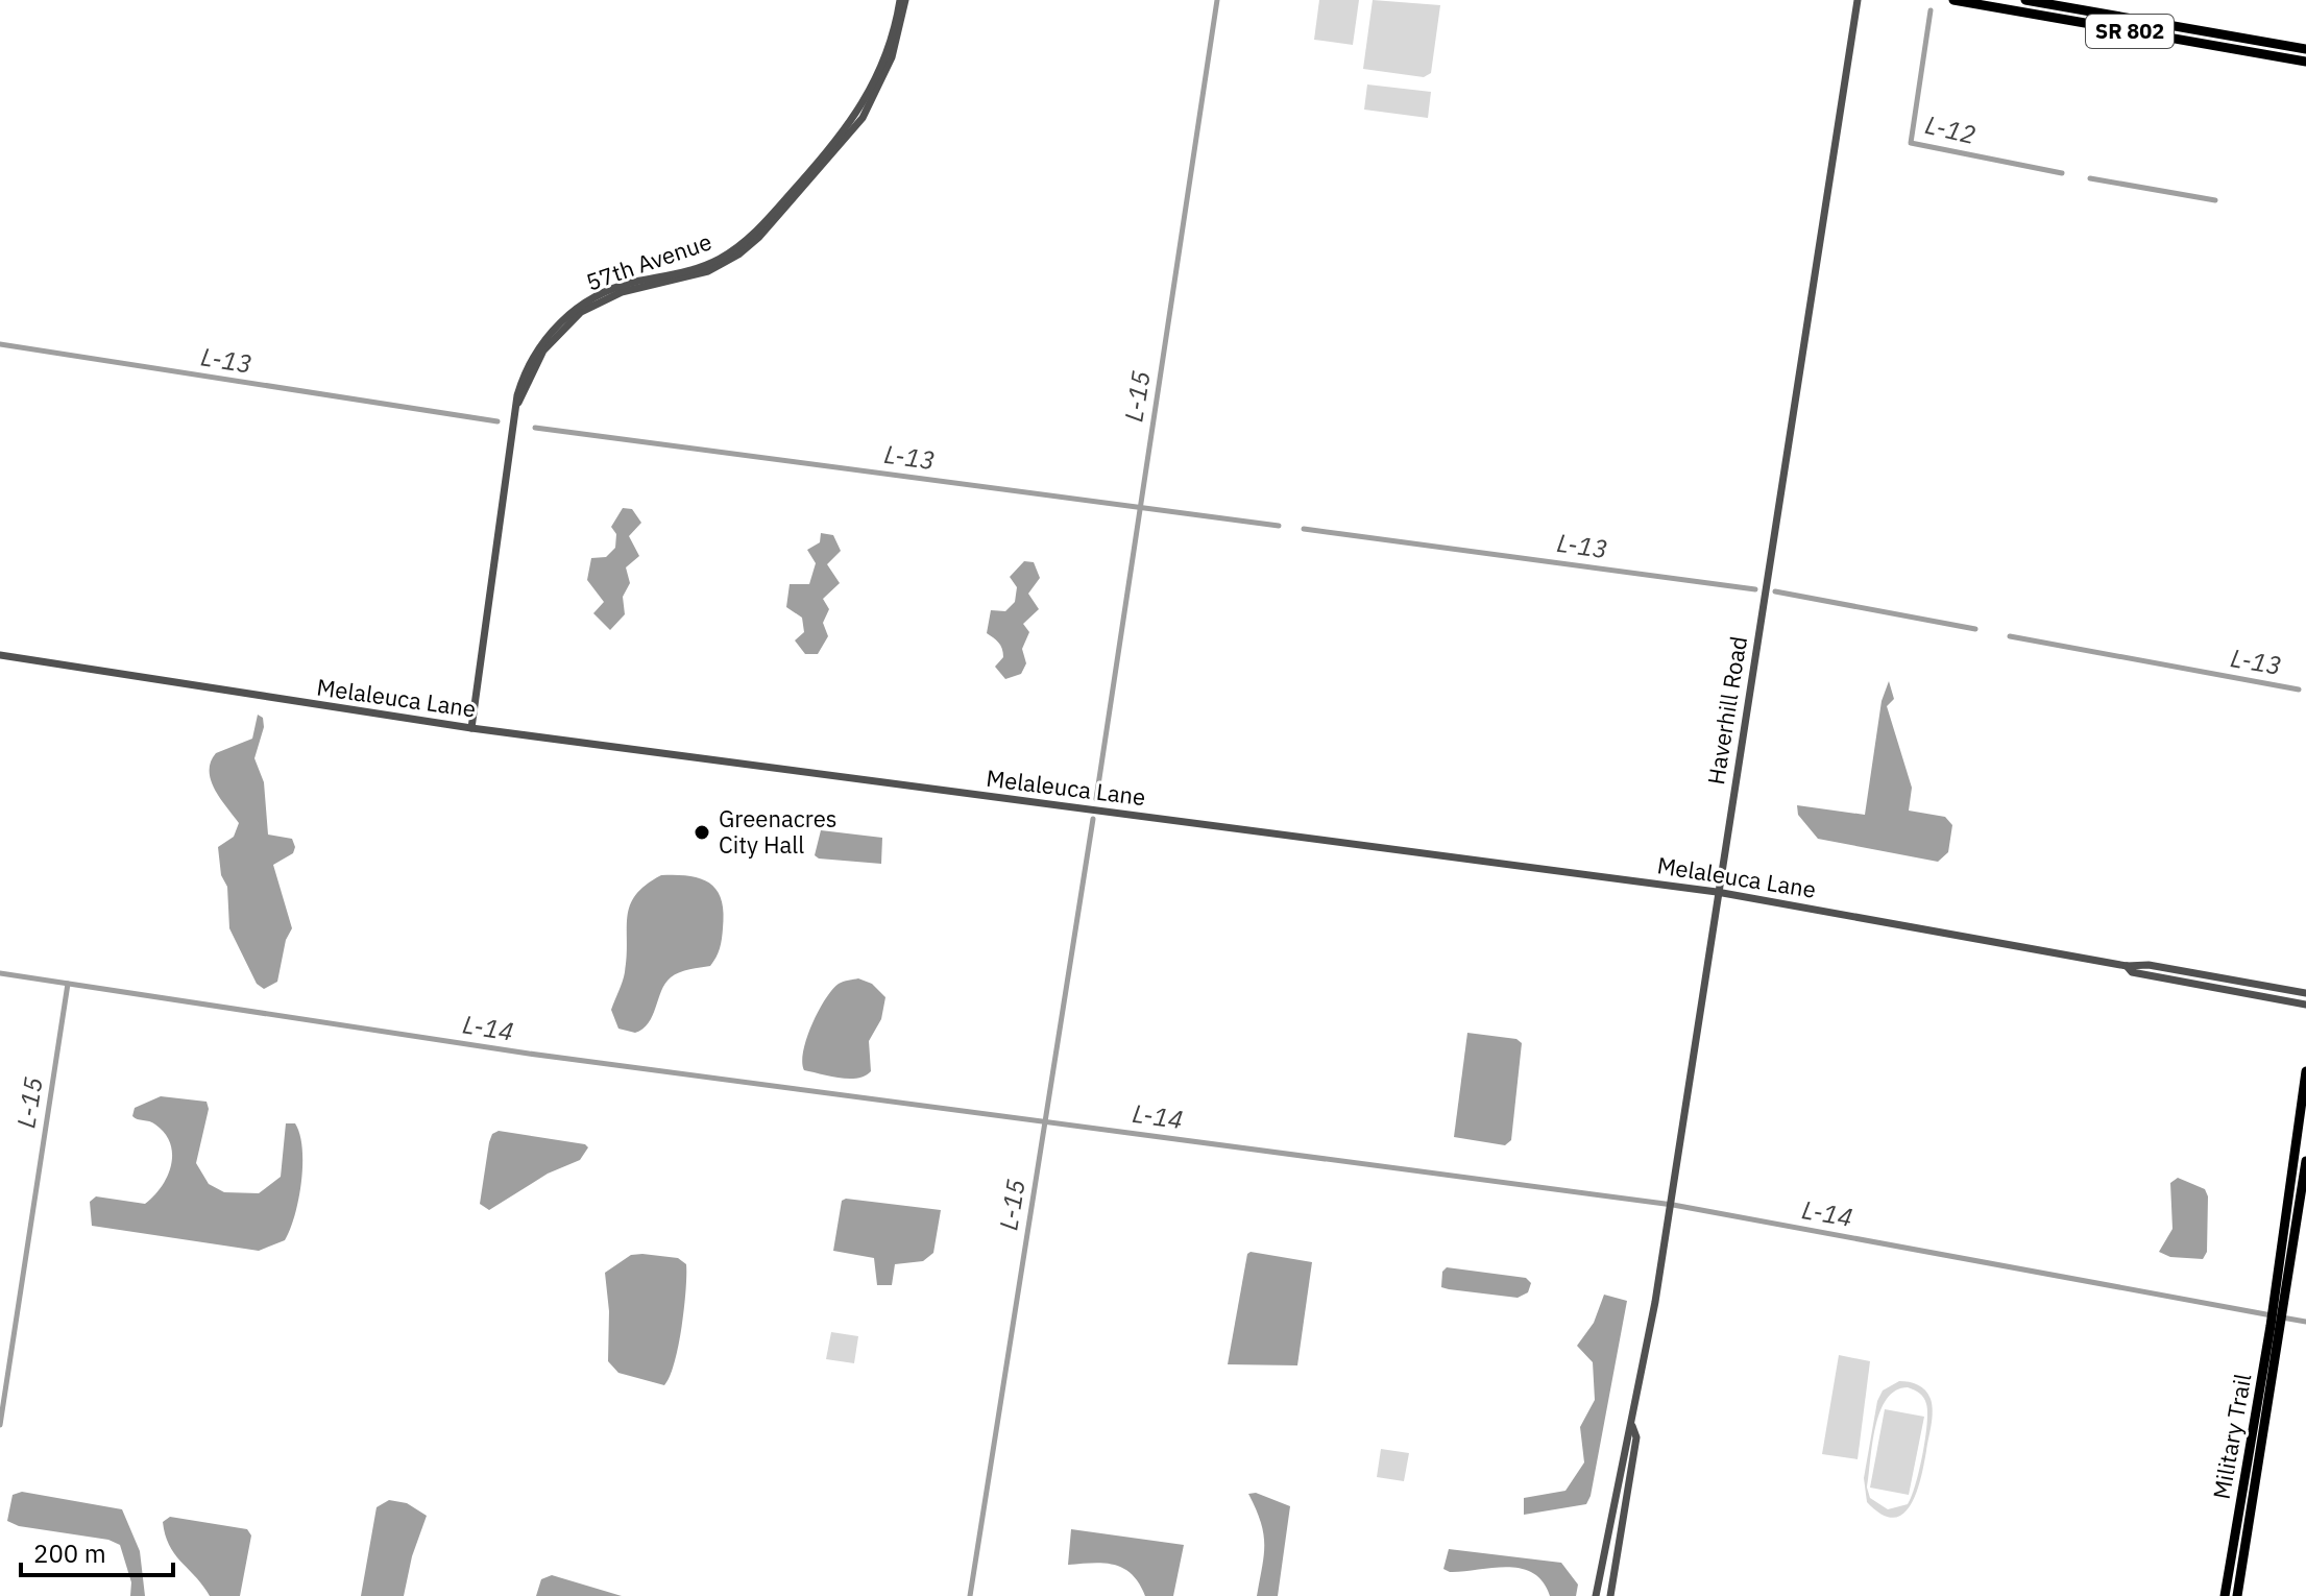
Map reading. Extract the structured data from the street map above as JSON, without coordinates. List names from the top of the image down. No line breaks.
{"streets":{"main road":["SR 802","Military Trail"],"street":["57th Avenue","Melaleuca Lane","Haverhill Road"]},"crossings":[["57th Avenue","Melaleuca Lane"],["Melaleuca Lane","Haverhill Road"]],"water":["L-12","L-13","L-15","L-14"],"places":["Greenacres City Hall"],"scale_bar":"200 m"}
